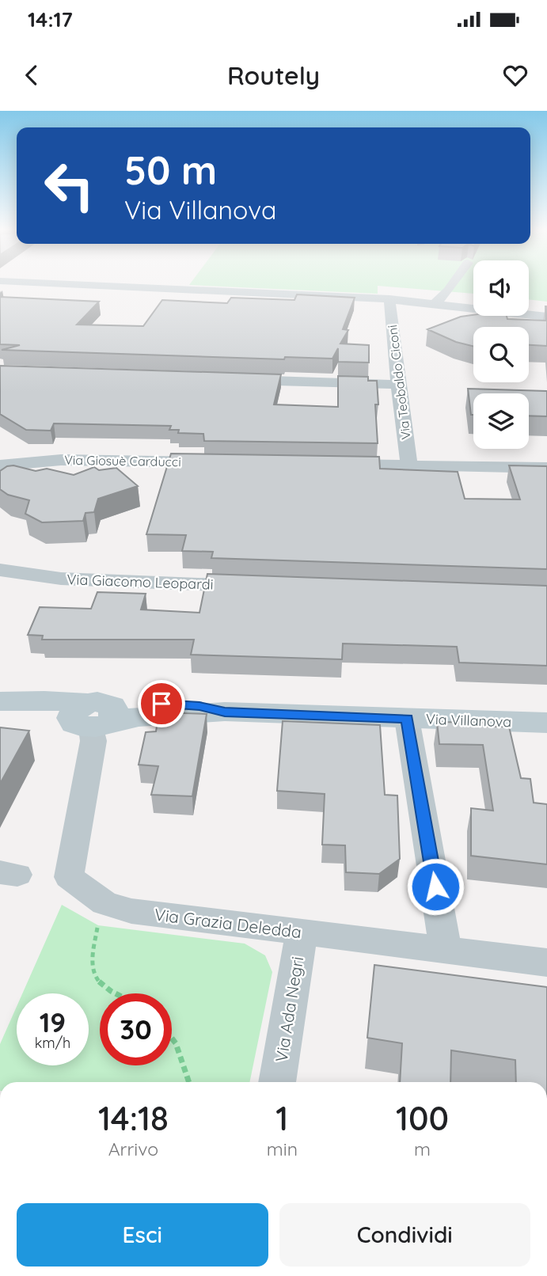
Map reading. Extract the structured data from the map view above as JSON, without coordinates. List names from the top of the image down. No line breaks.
{"streets":{"street":["Via Teobaldo Ciconi","Via Giosuè Carducci","Via Giacomo Leopardi","Via Villanova","Via Grazia Deledda","Via Ada Negri"]},"crossings":[["Via Villanova","Via Grazia Deledda"],["Via Grazia Deledda","Via Ada Negri"]],"page":{"status":"14:17","header":"Routely","turn":["50 m","Via Villanova"],"speed":"19 km/h","limit":"30","eta":["14:18","Arrivo","1","min","100","m"],"buttons":["Esci","Condividi"]}}
